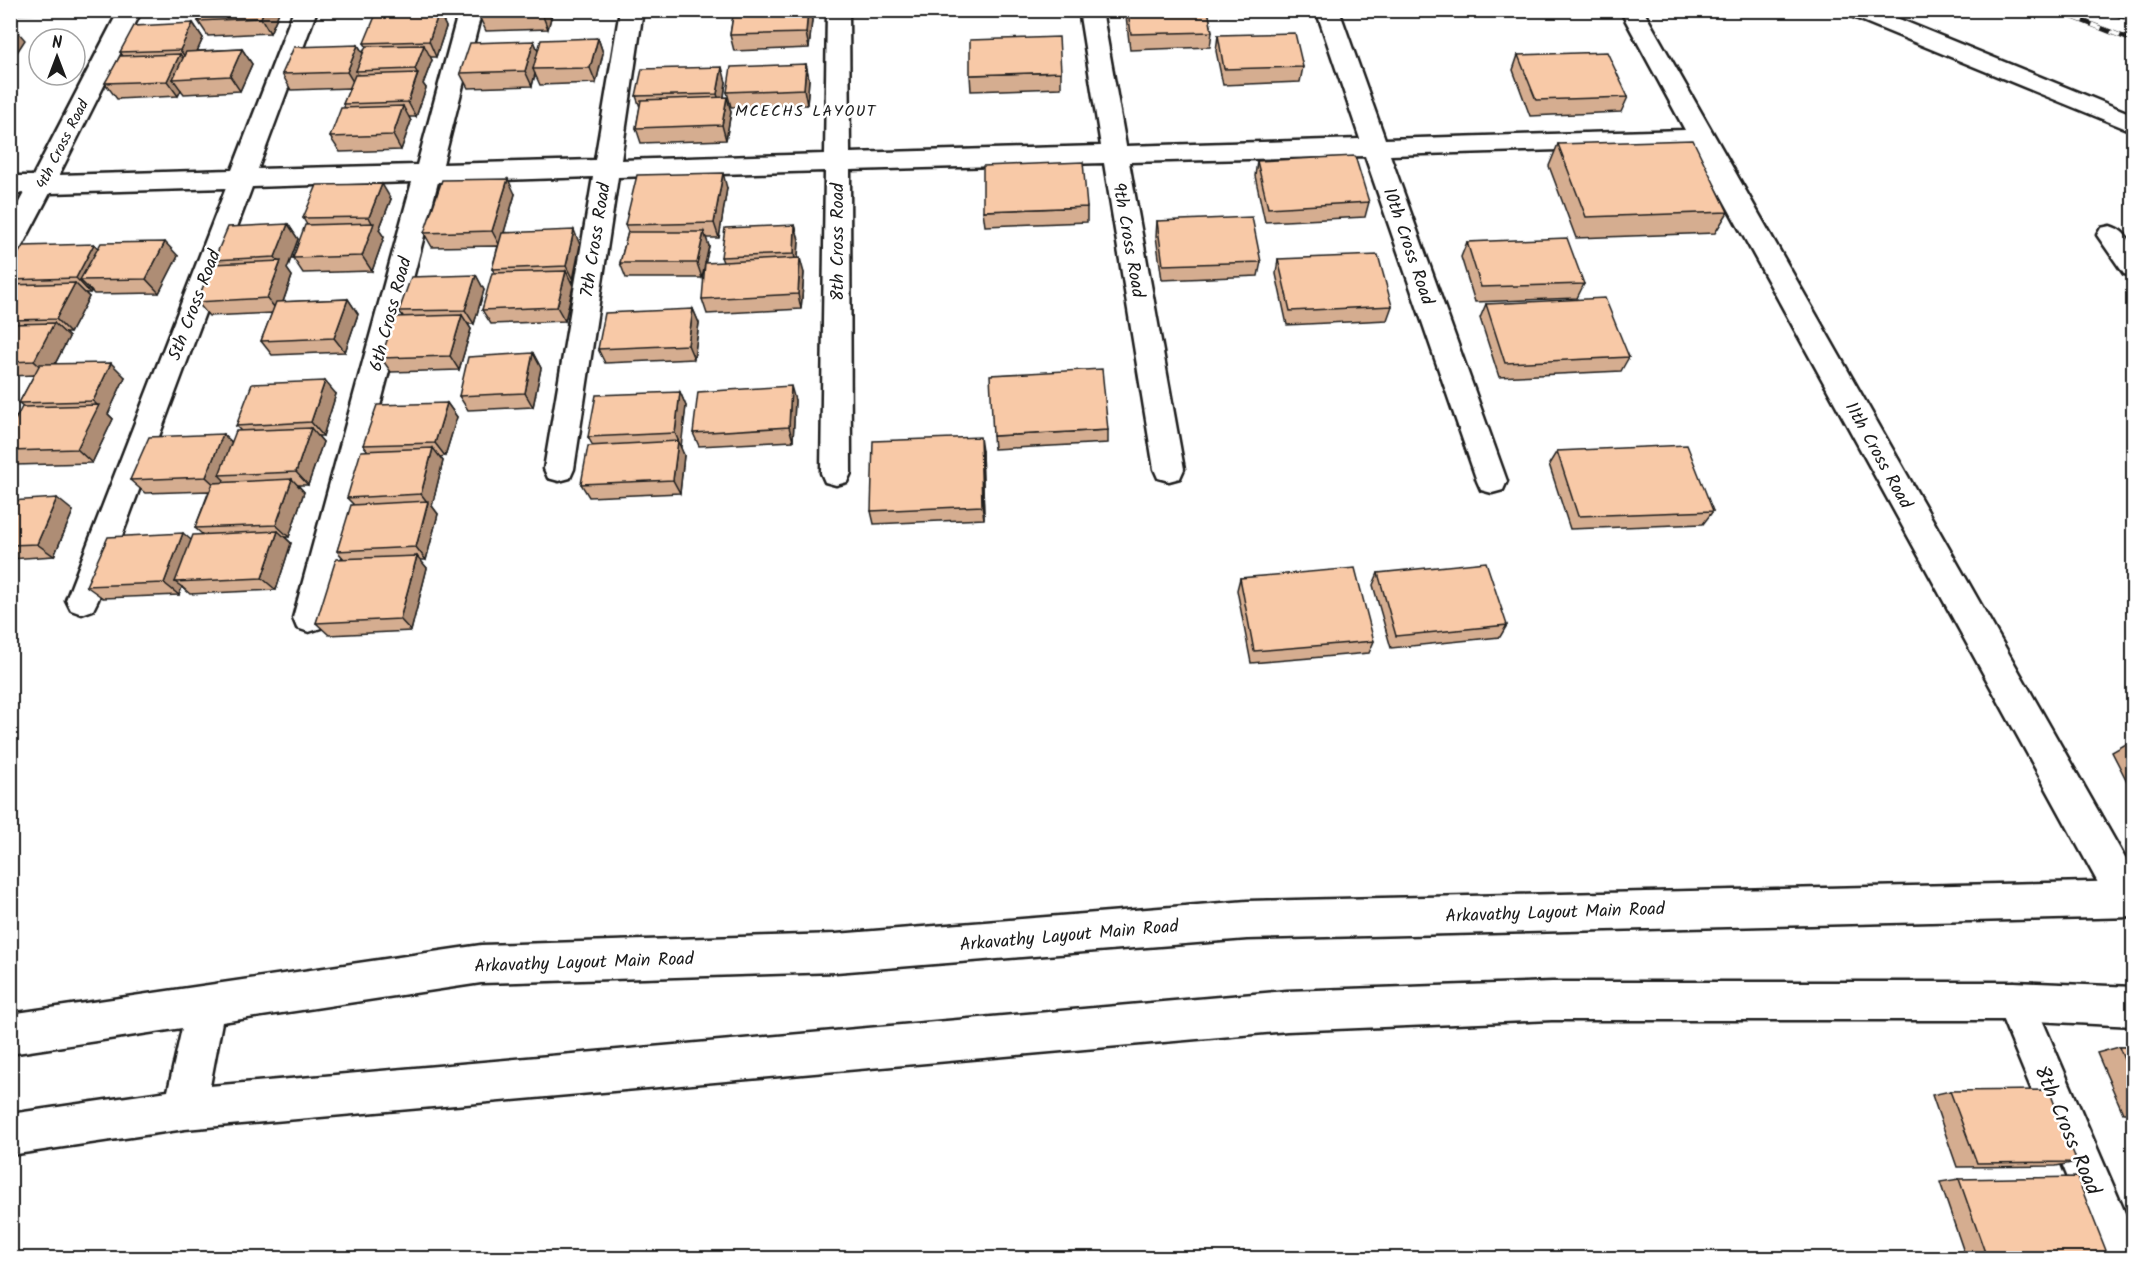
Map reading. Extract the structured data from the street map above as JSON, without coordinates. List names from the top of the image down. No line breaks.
{"streets":{"street":["4th Cross Road","7th Cross Road","9th Cross Road","8th Cross Road","10th Cross Road","5th Cross Road","6th Cross Road","11th Cross Road","Arkavathy Layout Main Road"]},"crossings":[["11th Cross Road","Arkavathy Layout Main Road"]],"districts":["MCECHS LAYOUT"],"north":"top"}
